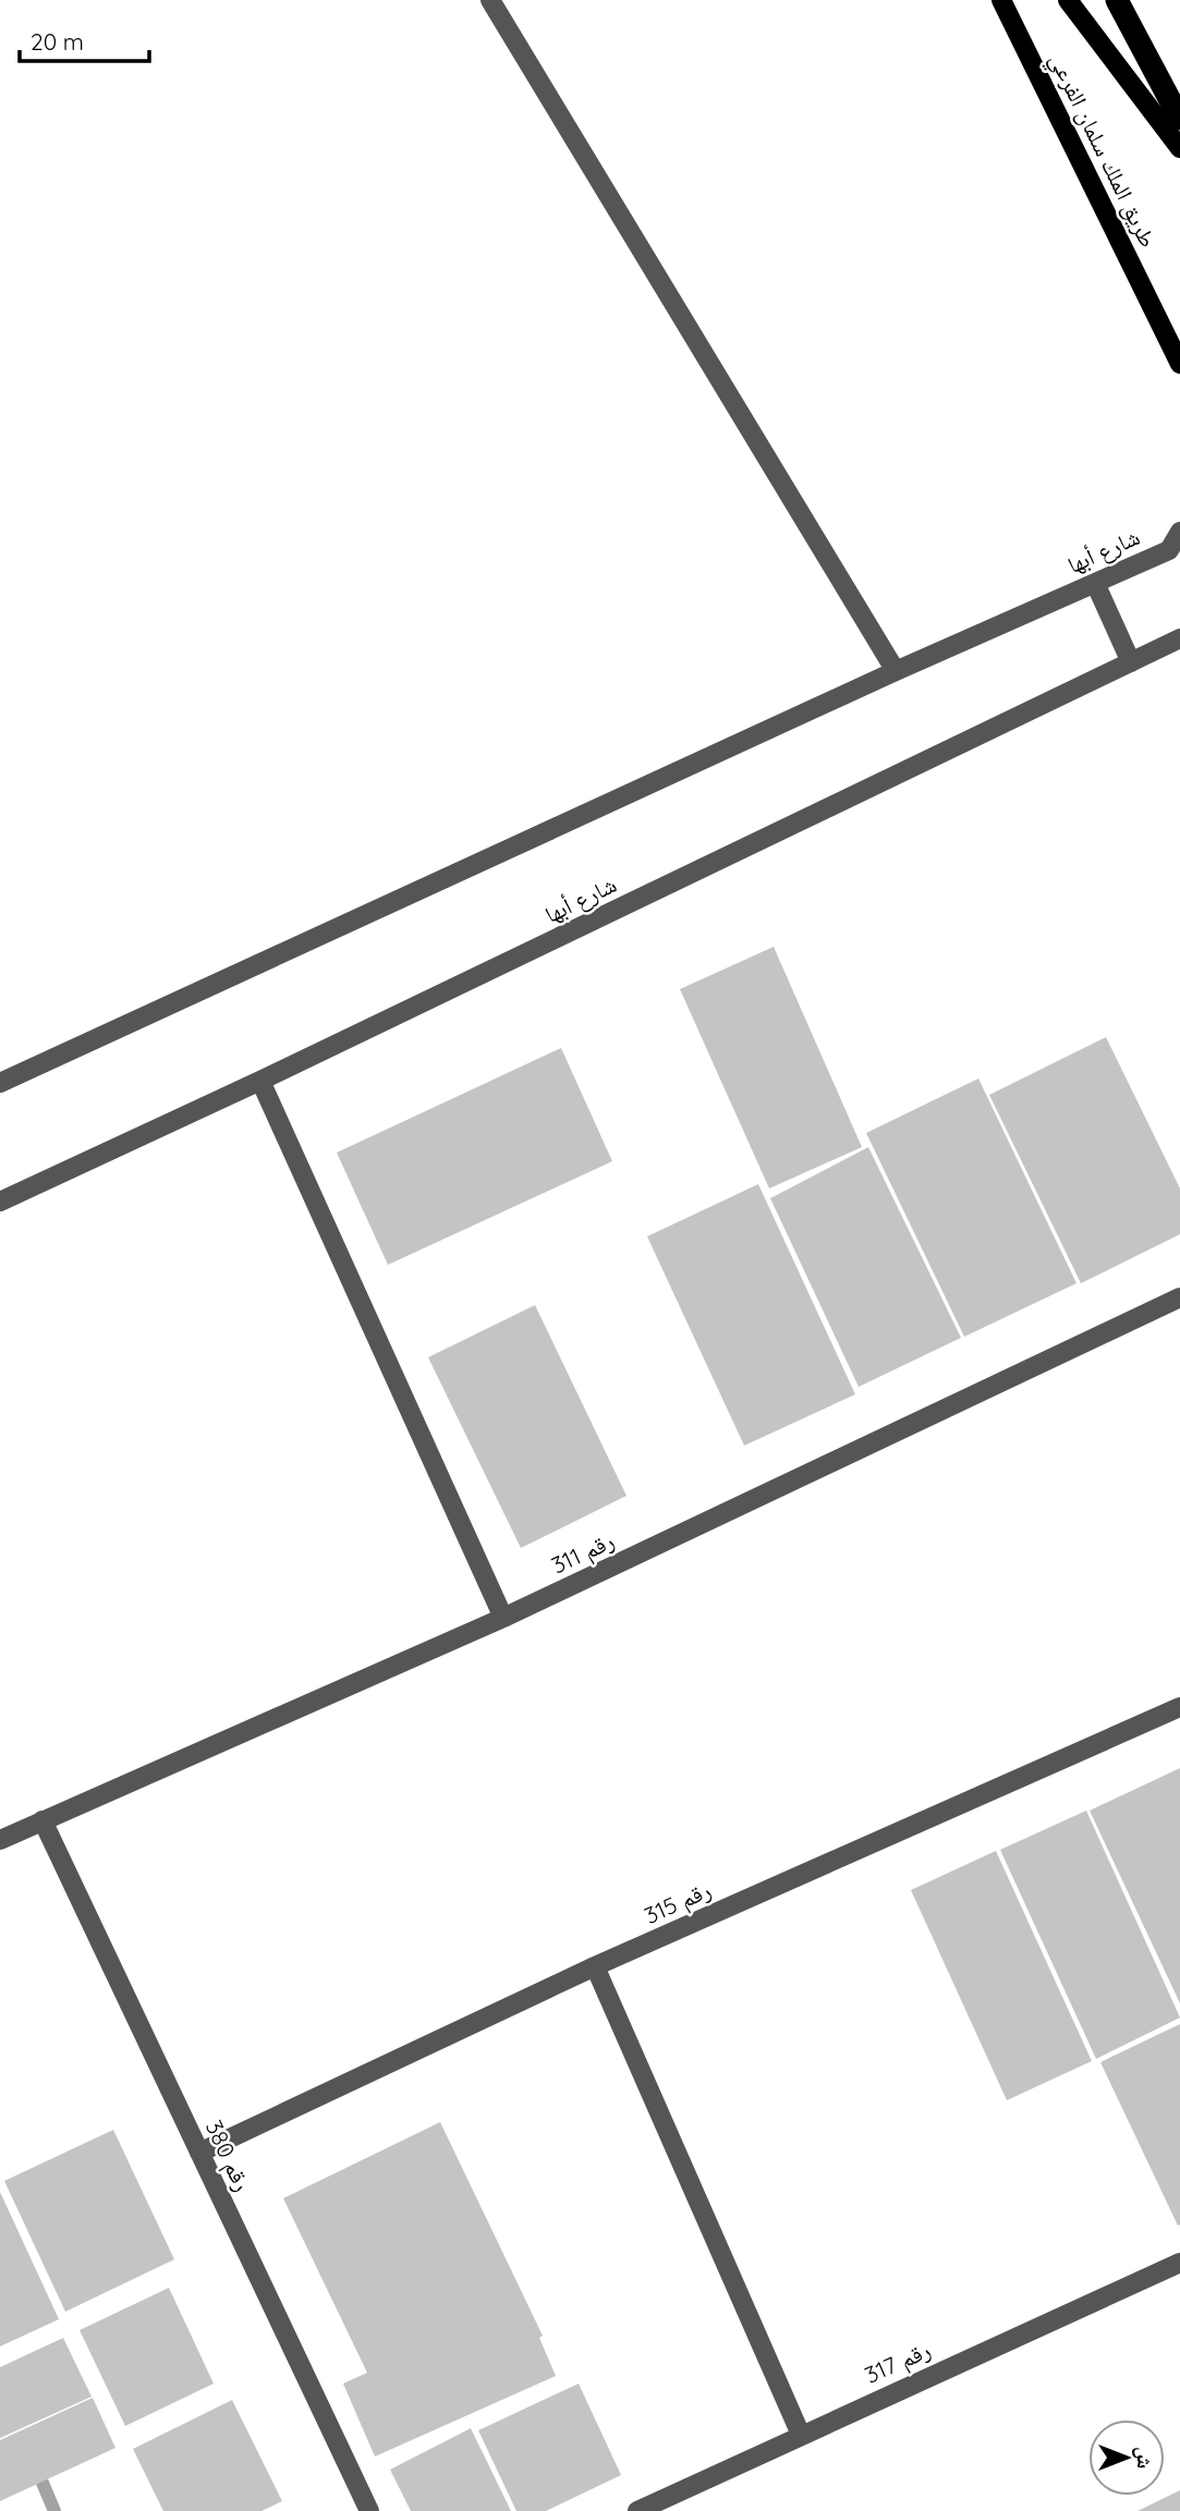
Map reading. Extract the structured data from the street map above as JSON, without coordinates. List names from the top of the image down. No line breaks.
{"streets":{"main road":["طريق الملك سلمان الفرعي"],"street":["شارع أبها","رقم 311","رقم 315","رقم 380","رقم 317"]},"crossings":[["رقم 311","رقم 380"],["رقم 315","رقم 380"]],"scale_bar":"20 m","north":"right"}
